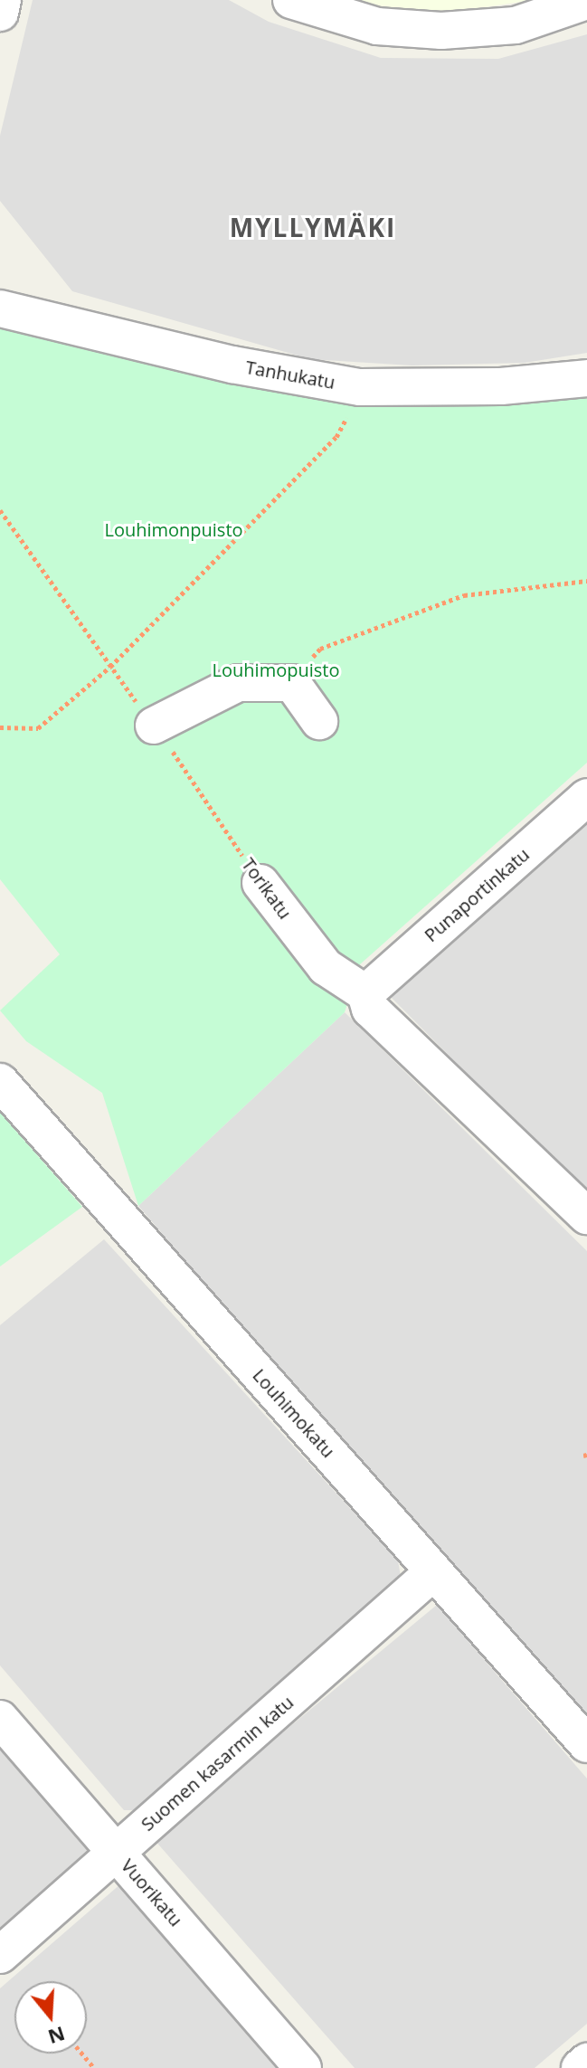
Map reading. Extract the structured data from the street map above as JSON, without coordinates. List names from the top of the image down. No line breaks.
{"streets":{"street":["Tanhukatu","Torikatu","Punaportinkatu","Louhimokatu","Suomen kasarmin katu","Vuorikatu"]},"crossings":[["Torikatu","Punaportinkatu"],["Louhimokatu","Suomen kasarmin katu"],["Suomen kasarmin katu","Vuorikatu"]],"districts":["MYLLYMÄKI"],"parks":["Louhimonpuisto","Louhimopuisto"],"north":"bottom"}
